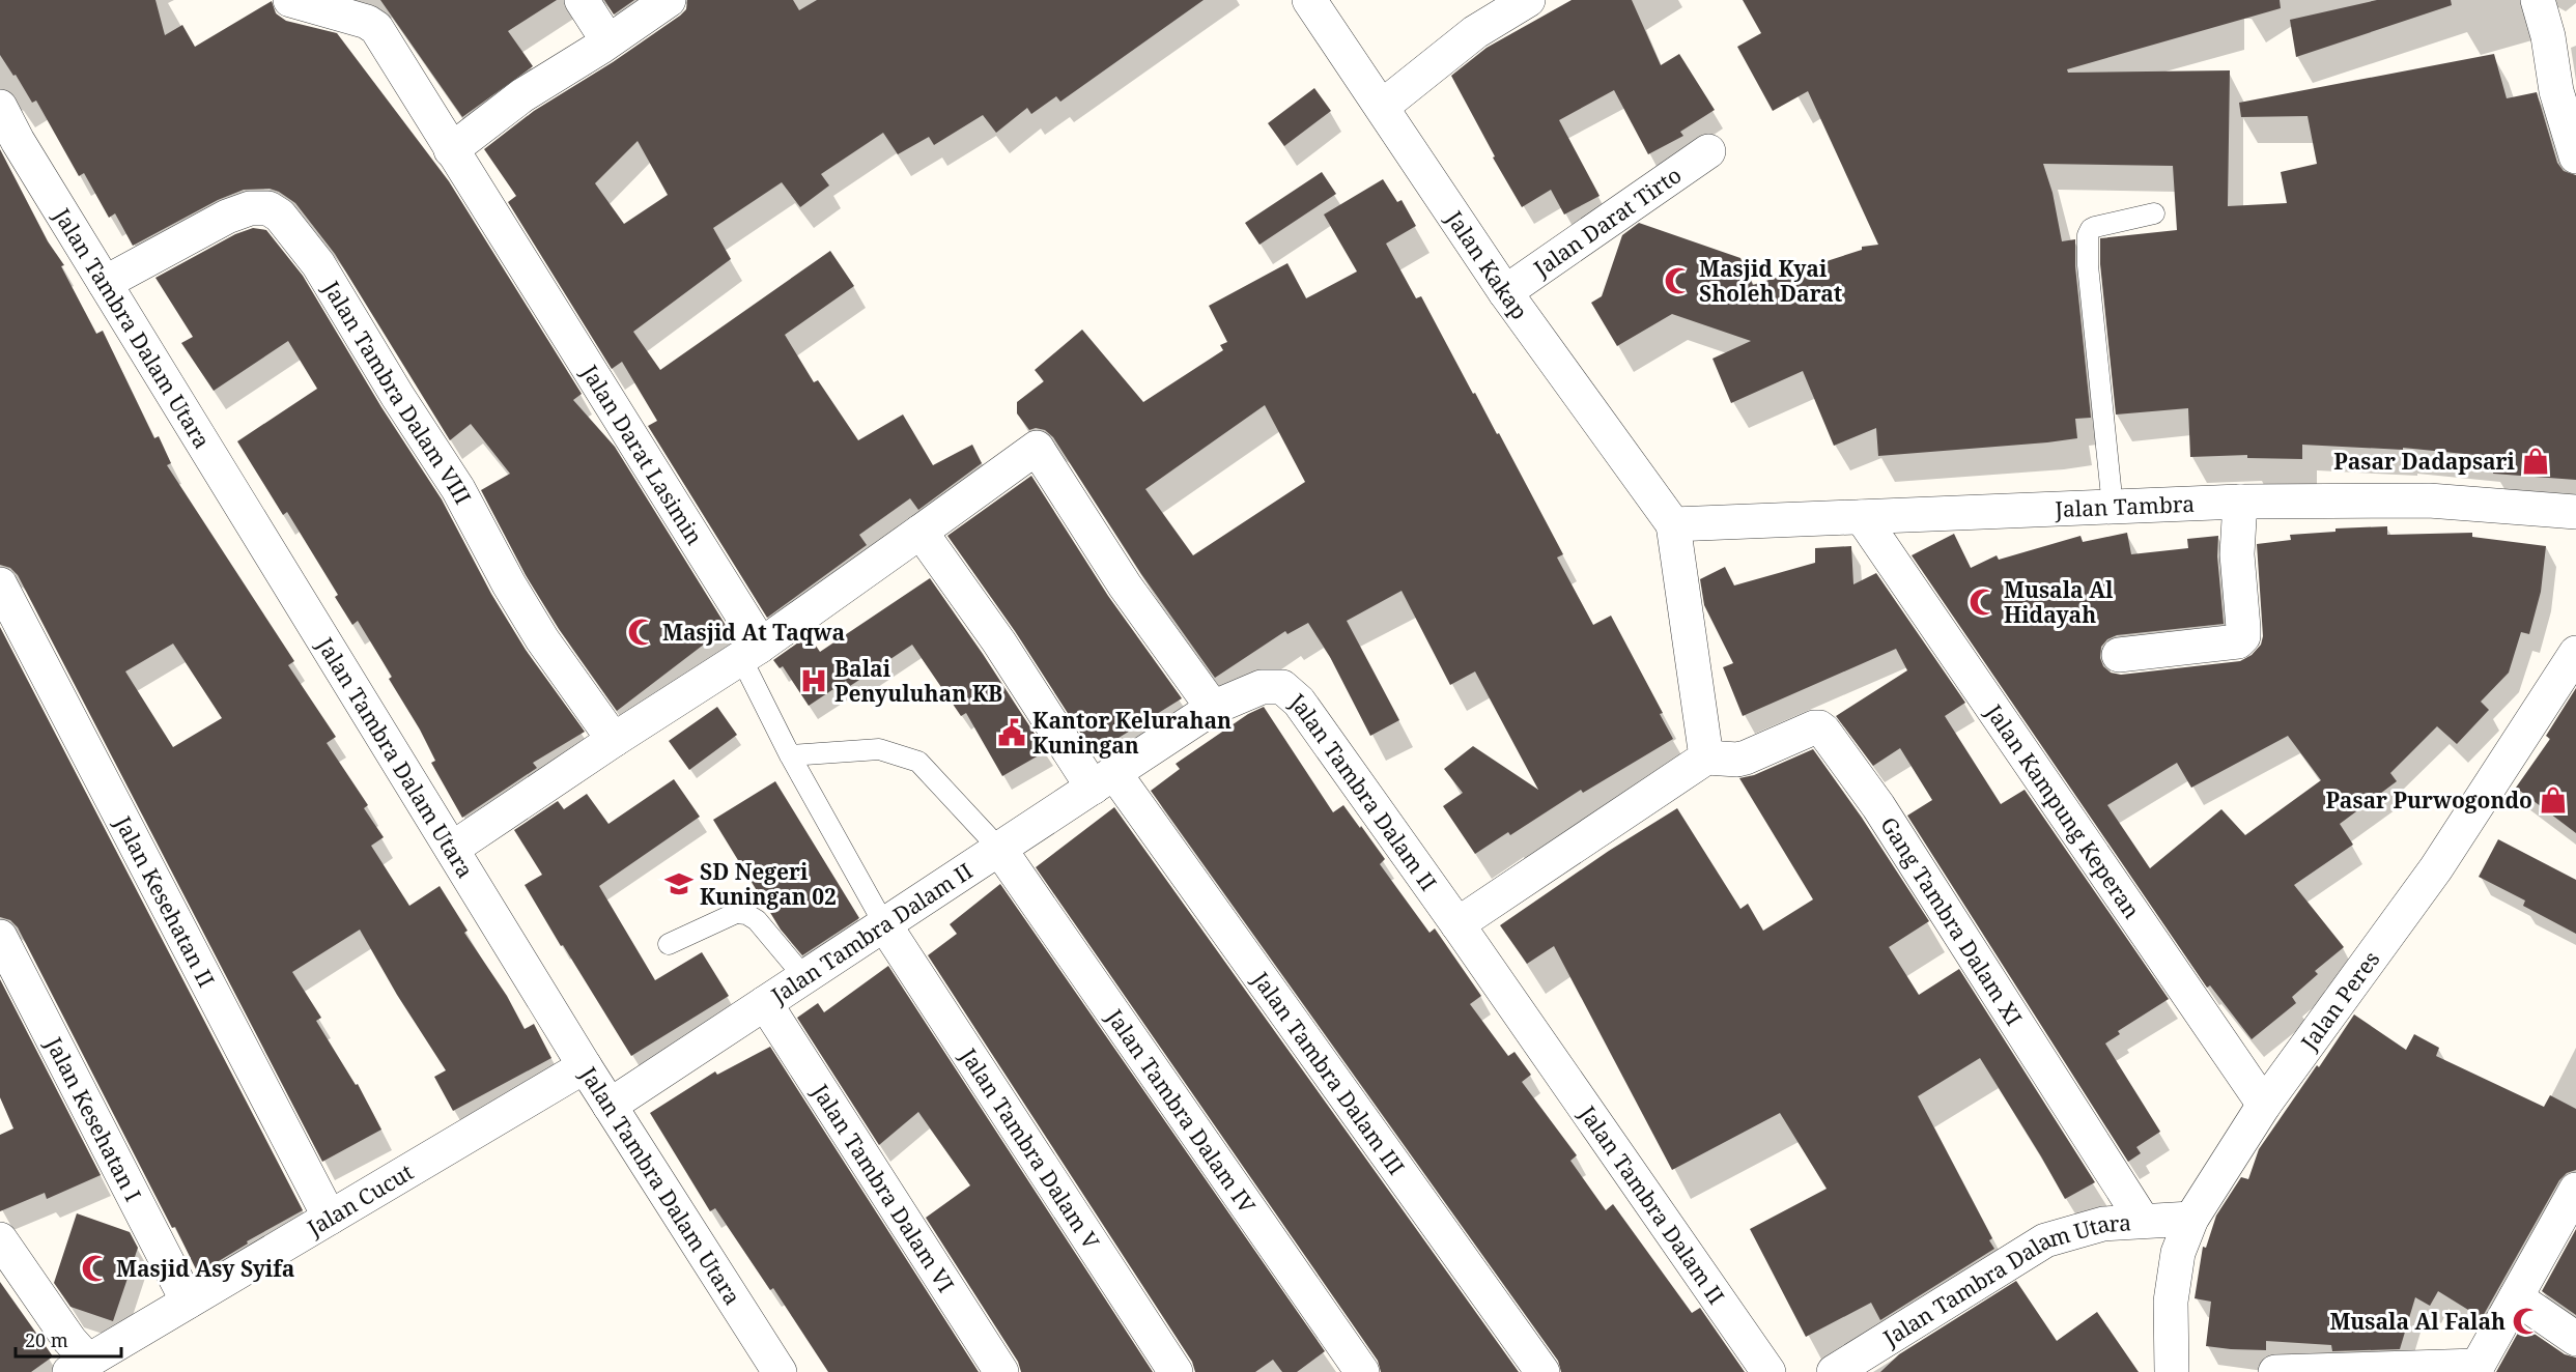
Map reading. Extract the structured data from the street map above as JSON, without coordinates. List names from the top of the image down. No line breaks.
{"streets":{"street":["Jalan Darat Tirto","Jalan Kakap","Jalan Tambra Dalam Utara","Jalan Tambra Dalam VIII","Jalan Darat Lasimin","Jalan Tambra","Jalan Tambra Dalam II","Jalan Kampung Keperan","Jalan Kesehatan II","Gang Tambra Dalam XI","Jalan Peres","Jalan Tambra Dalam III","Jalan Tambra Dalam IV","Jalan Kesehatan I","Jalan Tambra Dalam V","Jalan Tambra Dalam VI","Jalan Cucut"]},"crossings":[["Jalan Darat Tirto","Jalan Kakap"],["Jalan Kakap","Jalan Tambra"],["Jalan Tambra Dalam Utara","Jalan Tambra Dalam VIII"],["Jalan Tambra Dalam Utara","Jalan Tambra Dalam II"],["Jalan Tambra Dalam Utara","Gang Tambra Dalam XI"],["Jalan Tambra Dalam Utara","Jalan Peres"],["Jalan Tambra Dalam Utara","Jalan Cucut"],["Jalan Tambra","Jalan Kampung Keperan"],["Jalan Tambra Dalam II","Jalan Tambra Dalam III"],["Jalan Tambra Dalam II","Jalan Tambra Dalam IV"],["Jalan Tambra Dalam II","Jalan Tambra Dalam V"],["Jalan Tambra Dalam II","Jalan Tambra Dalam VI"],["Jalan Kampung Keperan","Jalan Peres"],["Jalan Kesehatan II","Jalan Cucut"],["Jalan Kesehatan I","Jalan Cucut"]],"places":{"mosque":["Masjid Kyai Sholeh Darat","Musala Al Hidayah","Masjid At Taqwa","Masjid Asy Syifa","Musala Al Falah"],"shop":["Pasar Dadapsari","Pasar Purwogondo"],"hospital":["Balai Penyuluhan KB"],"public building":["Kantor Kelurahan Kuningan"],"school or university":["SD Negeri Kuningan 02"]},"scale_bar":"20 m"}
